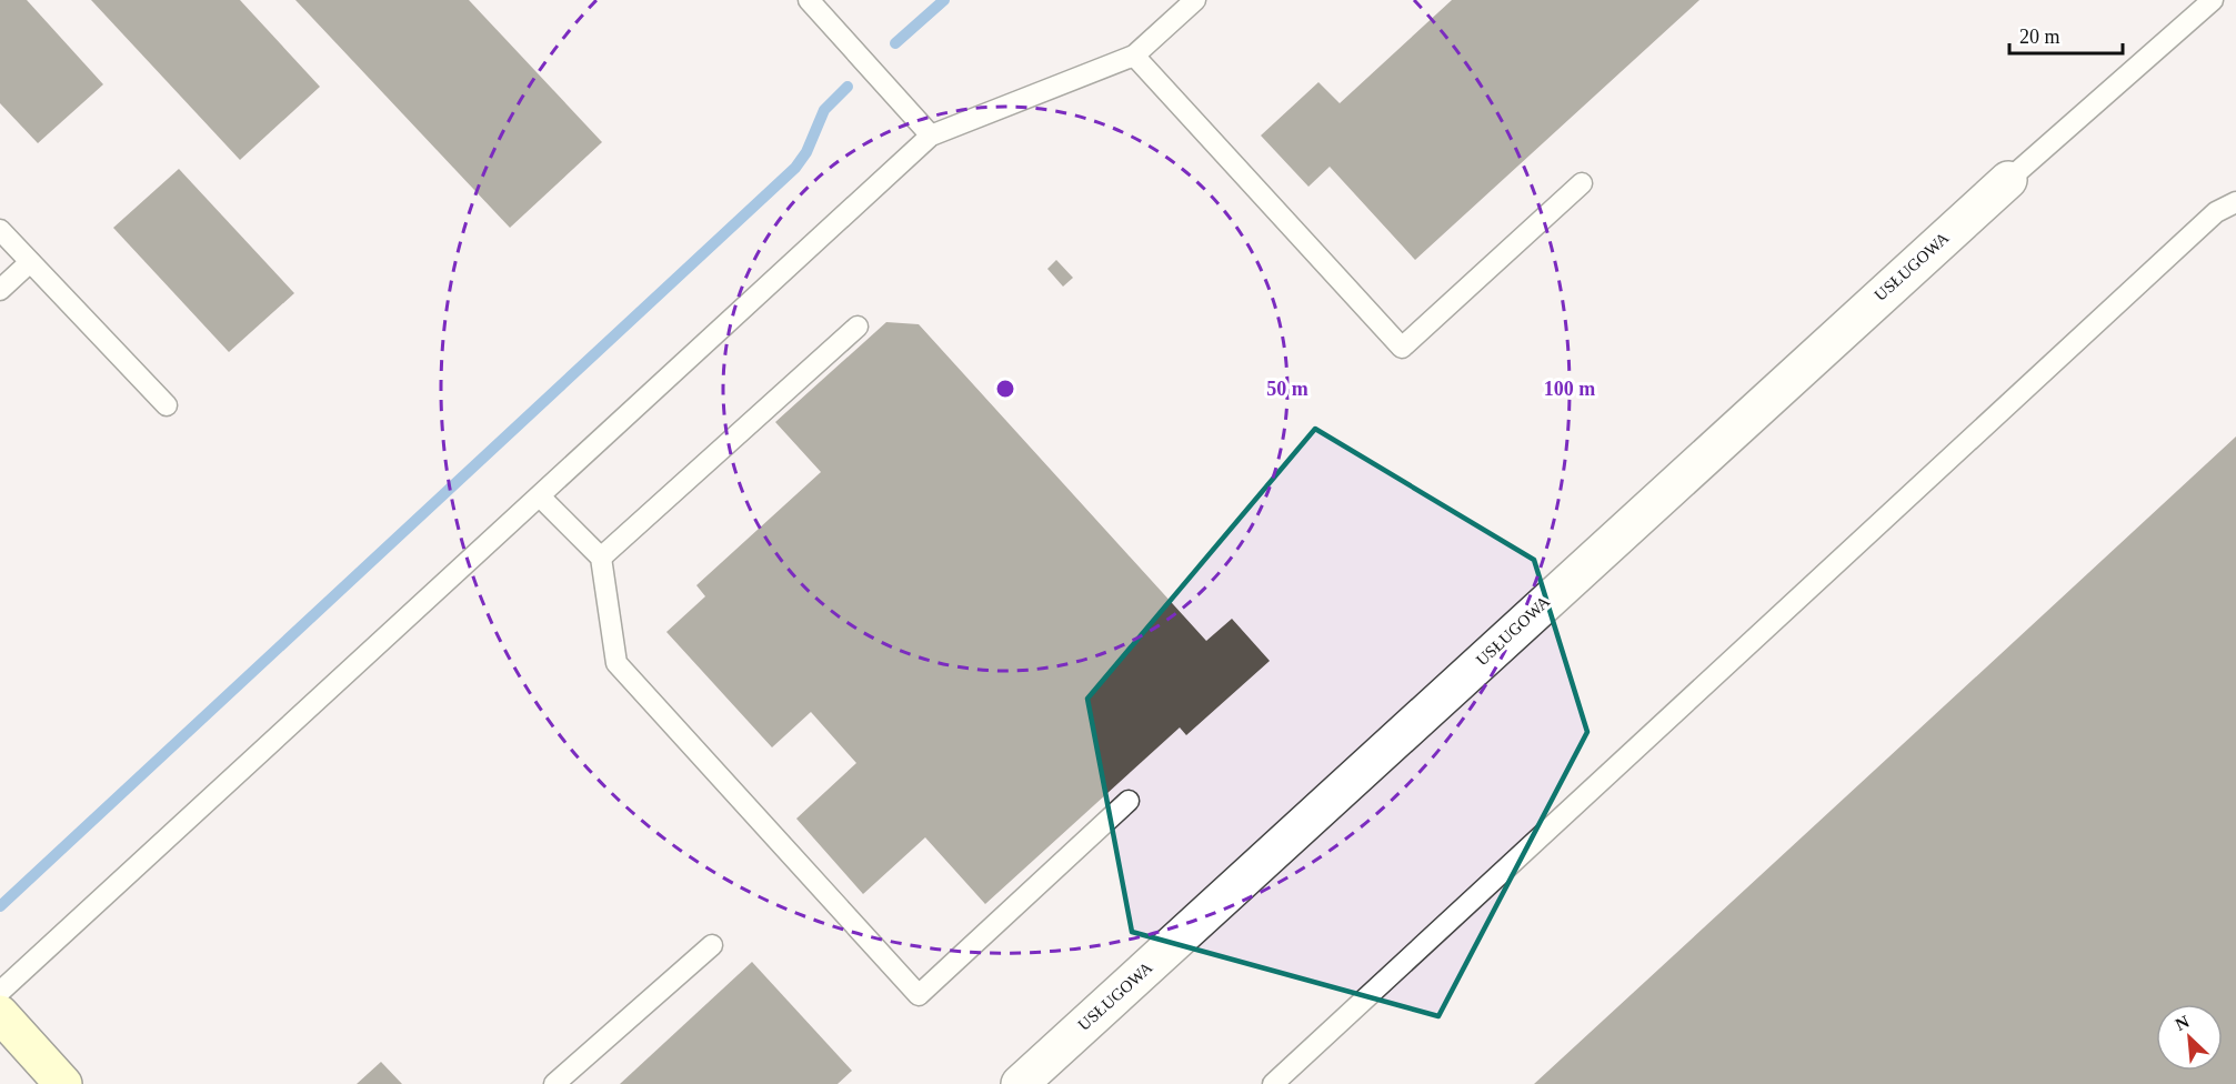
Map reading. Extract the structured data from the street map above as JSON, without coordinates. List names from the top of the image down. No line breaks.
{"streets":{"street":["USŁUGOWA"]},"scale_bar":"20 m","north":"top left","rings":["50 m","100 m"]}
